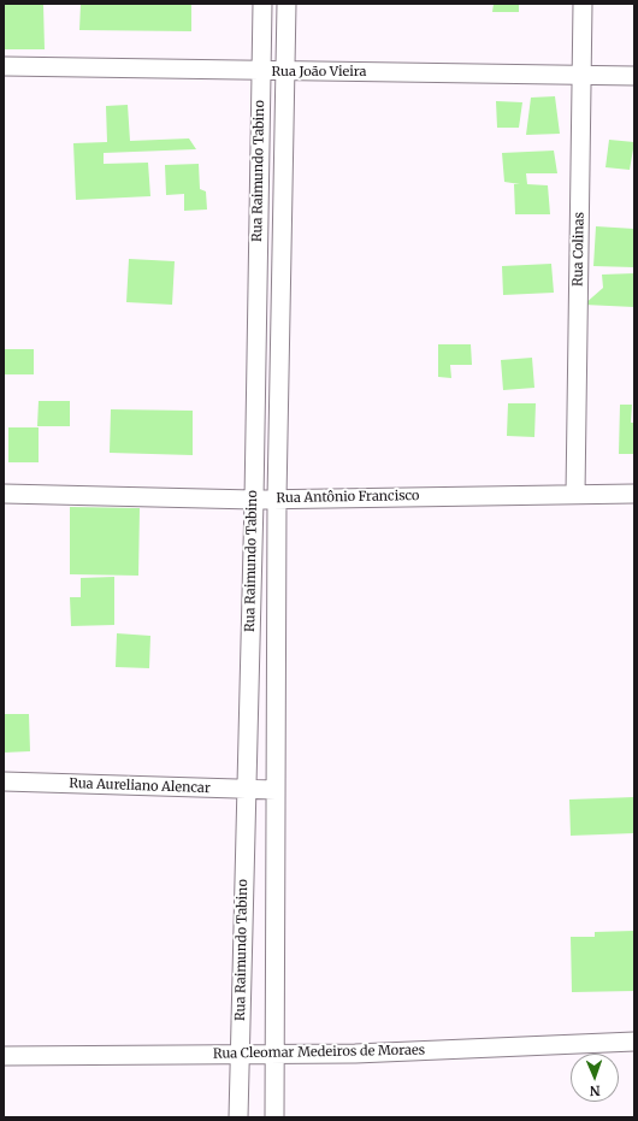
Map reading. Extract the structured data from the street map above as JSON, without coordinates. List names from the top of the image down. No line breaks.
{"streets":{"street":["Rua João Vieira","Rua Raimundo Tabino","Rua Colinas","Rua Antônio Francisco","Rua Aureliano Alencar","Rua Cleomar Medeiros de Moraes"]},"crossings":[["Rua João Vieira","Rua Raimundo Tabino"],["Rua João Vieira","Rua Colinas"],["Rua Raimundo Tabino","Rua Antônio Francisco"],["Rua Raimundo Tabino","Rua Aureliano Alencar"],["Rua Raimundo Tabino","Rua Cleomar Medeiros de Moraes"],["Rua Colinas","Rua Antônio Francisco"]],"north":"bottom"}
